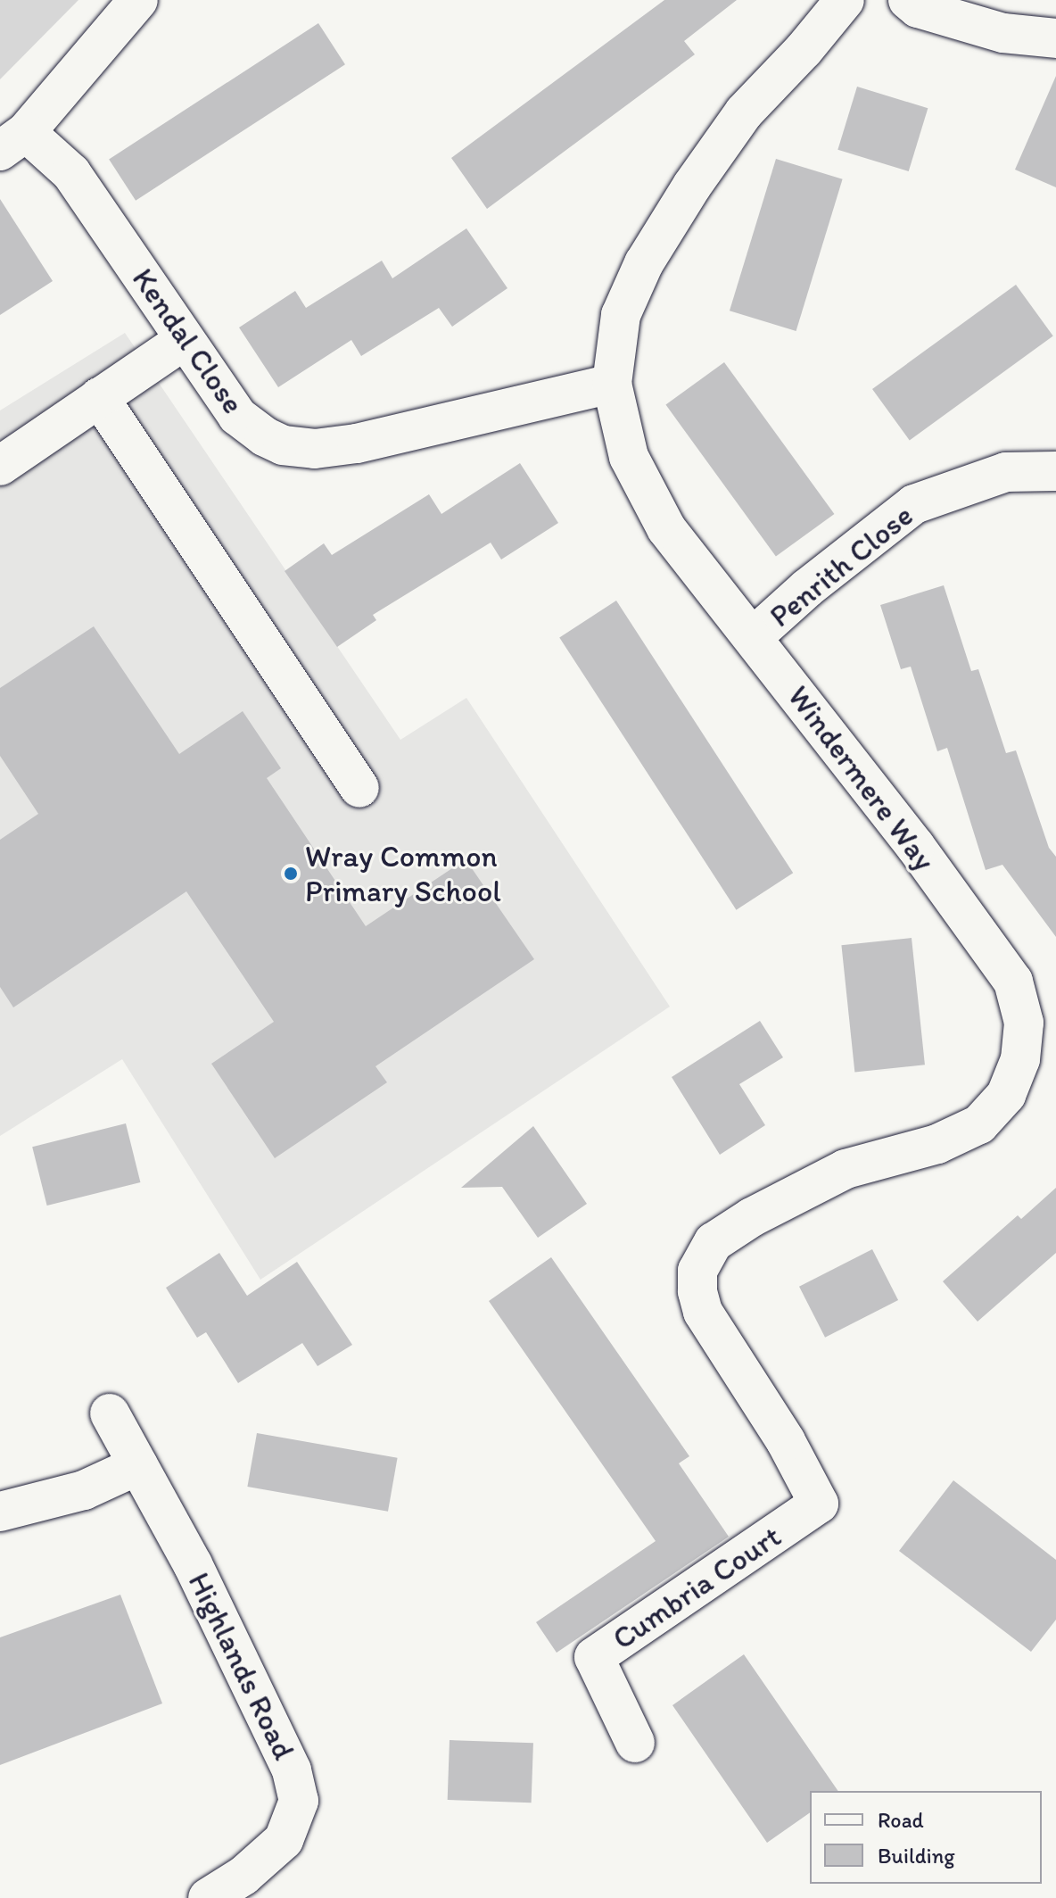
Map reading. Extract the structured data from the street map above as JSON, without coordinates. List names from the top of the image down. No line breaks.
{"streets":{"street":["Kendal Close","Penrith Close","Windermere Way","Cumbria Court","Highlands Road"]},"crossings":[["Kendal Close","Windermere Way"],["Penrith Close","Windermere Way"],["Windermere Way","Cumbria Court"]],"places":["Wray Common Primary School"],"legend":["Road","Building"]}
